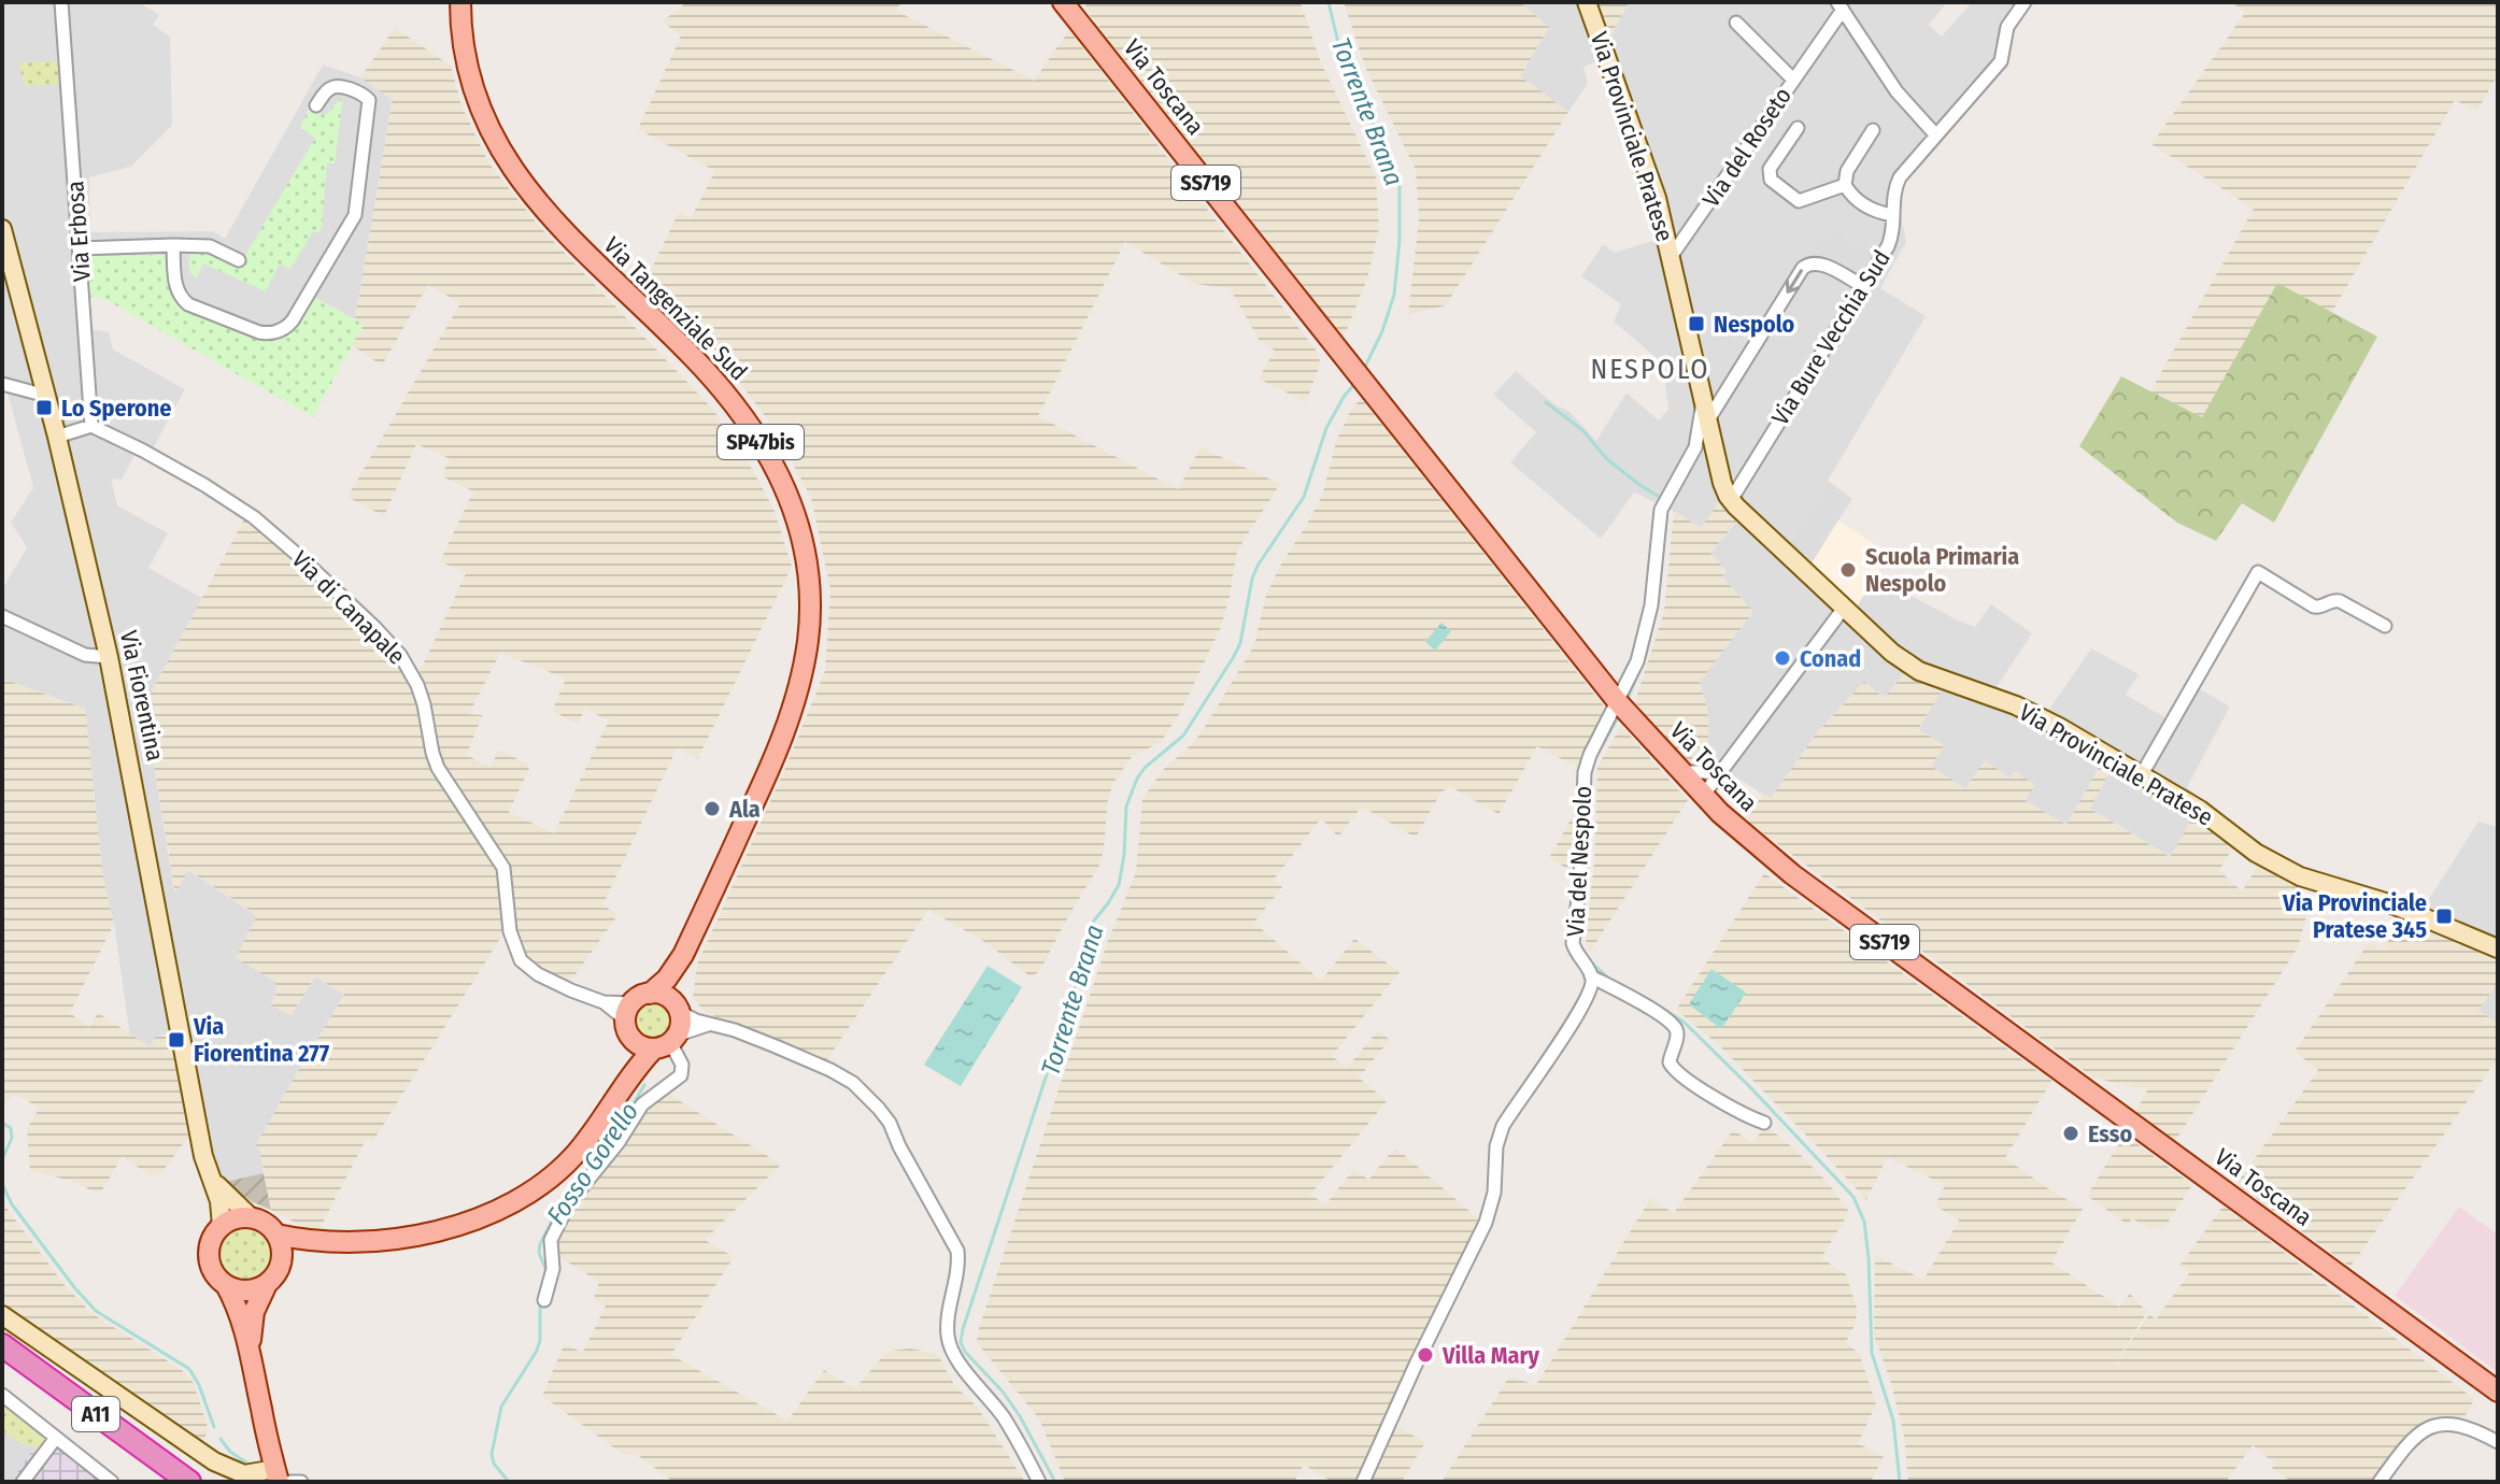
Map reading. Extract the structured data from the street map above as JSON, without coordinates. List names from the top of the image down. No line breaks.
{"streets":{"highway":["A11"],"main road":["Via Toscana","SS719","Via Tangenziale Sud","SP47bis"],"street":["Via Provinciale Pratese","Via del Roseto","Via Erbosa","Via Bure Vecchia Sud","Via di Canapale","Via Fiorentina","Via del Nespolo"]},"crossings":[["Via Toscana","Via del Nespolo"],["Via Provinciale Pratese","Via del Roseto"],["Via Provinciale Pratese","Via Bure Vecchia Sud"],["Via Provinciale Pratese","Via del Nespolo"],["Via Erbosa","Via di Canapale"],["Via Tangenziale Sud","Via di Canapale"]],"districts":["NESPOLO"],"water":["Torrente Brana","Fosso Gorello"],"places":{"transit":["Nespolo","Lo Sperone","Via Provinciale Pratese 345","Via Fiorentina 277"],"other":["Scuola Primaria Nespolo","Conad","Ala","Esso","Villa Mary"]}}
